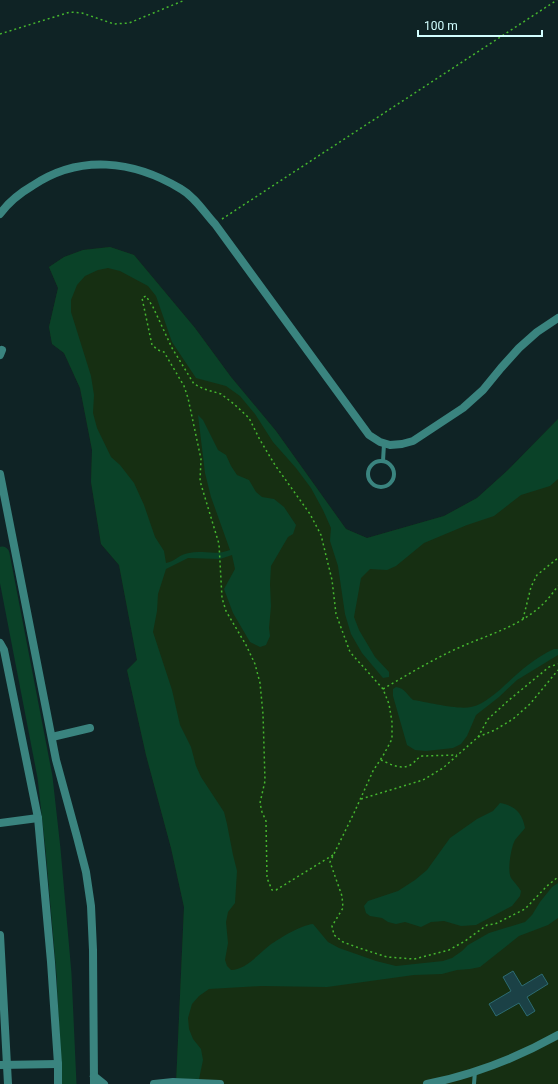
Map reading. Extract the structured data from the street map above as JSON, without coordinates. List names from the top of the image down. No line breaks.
{"scale_bar":"100 m"}
